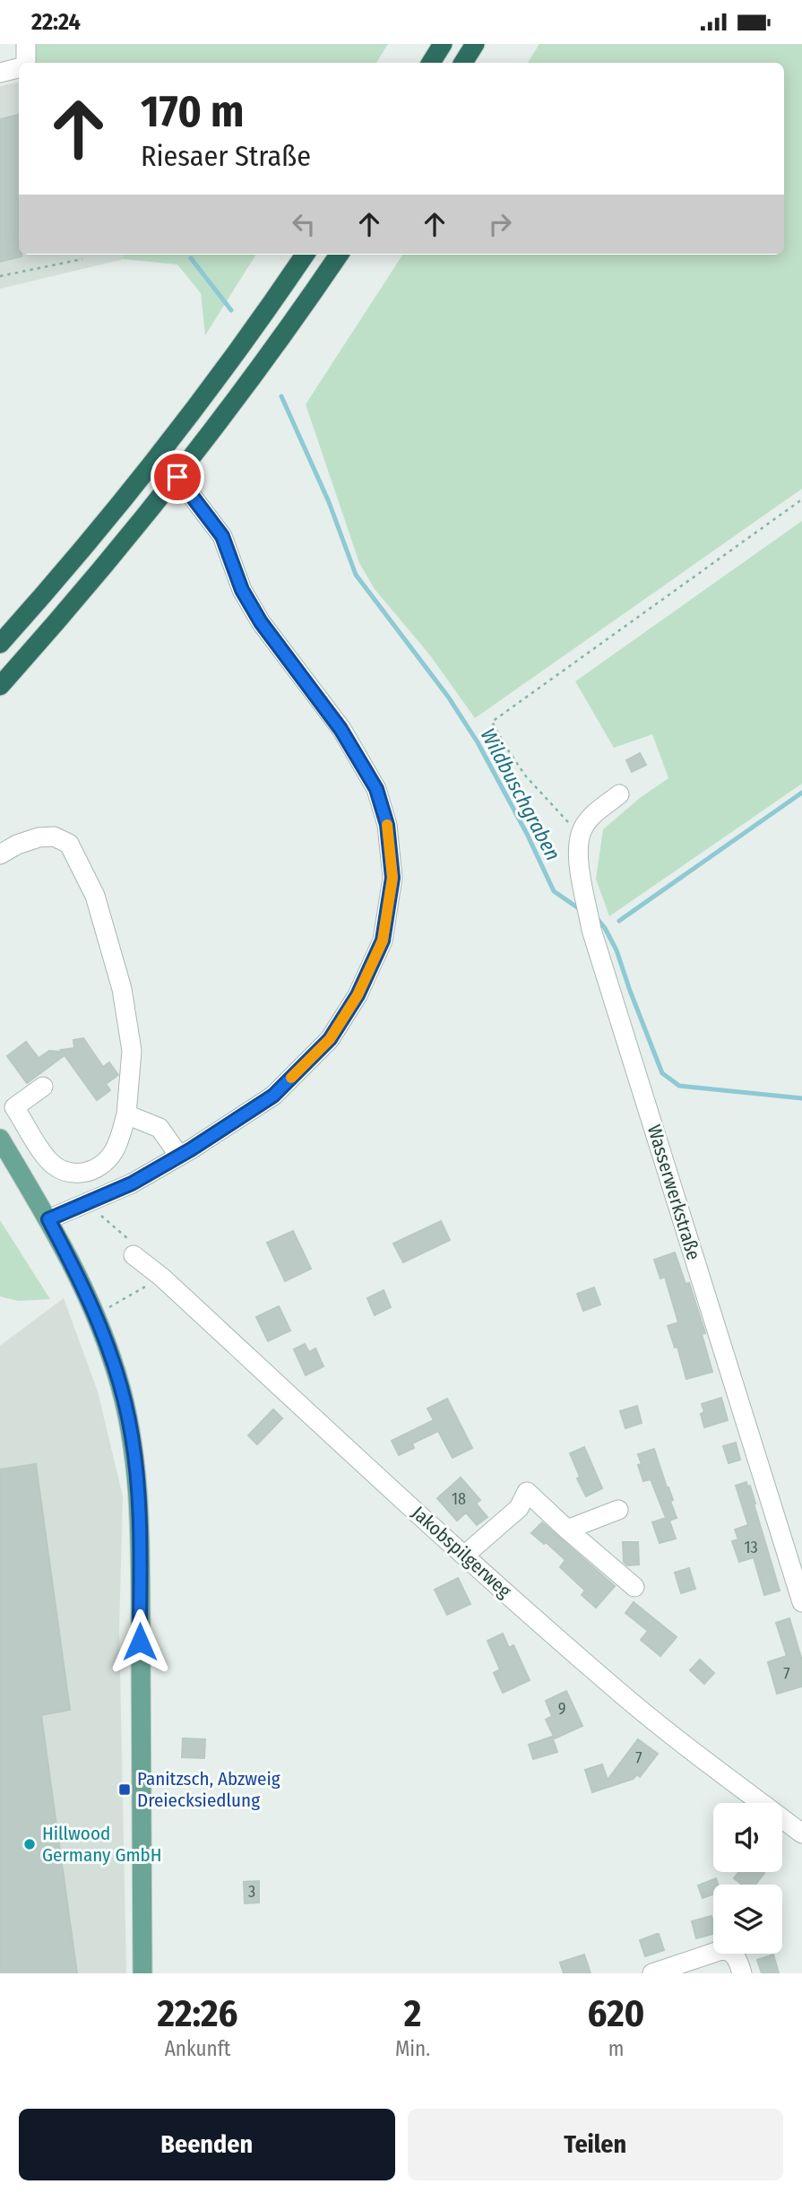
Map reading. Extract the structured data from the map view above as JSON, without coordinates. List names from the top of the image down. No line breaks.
{"streets":{"street":["Wasserwerkstraße","Jakobspilgerweg"]},"water":["Wildbuschgraben"],"places":{"transit":["Panitzsch, Abzweig Dreiecksiedlung"],"other":["Hillwood Germany GmbH"]},"house_numbers":["18","13","7","9","7","3"],"page":{"status":"22:24","turn":["170 m","Riesaer Straße"],"eta":["22:26","Ankunft","2","Min.","620","m"],"buttons":["Beenden","Teilen"]}}
